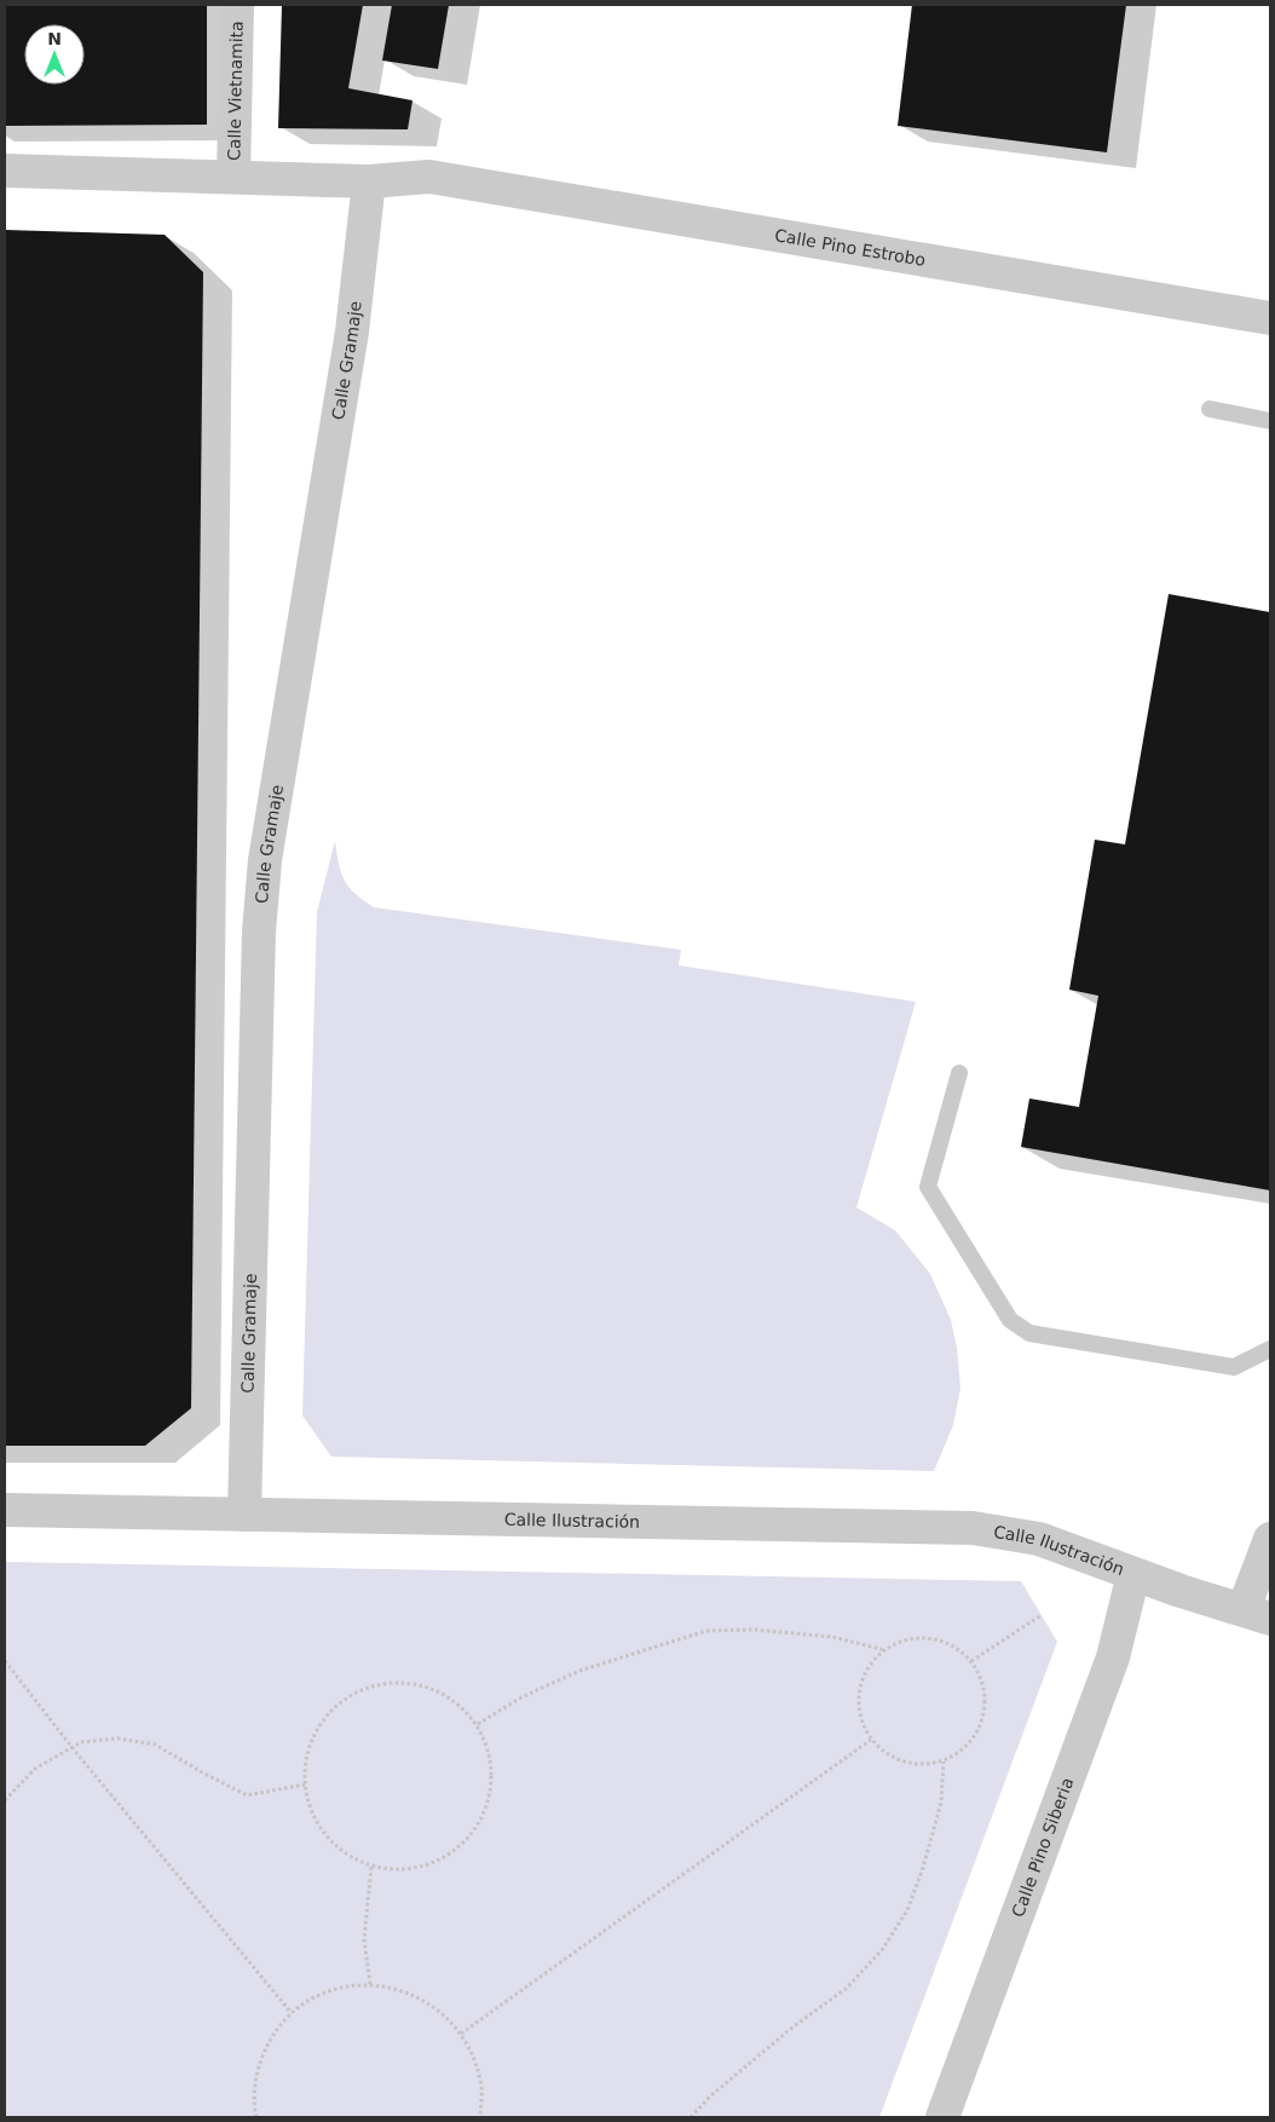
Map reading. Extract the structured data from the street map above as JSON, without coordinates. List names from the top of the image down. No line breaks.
{"streets":{"street":["Calle Vietnamita","Calle Pino Estrobo","Calle Gramaje","Calle Ilustración","Calle Pino Siberia"]},"crossings":[["Calle Vietnamita","Calle Pino Estrobo"],["Calle Pino Estrobo","Calle Gramaje"],["Calle Gramaje","Calle Ilustración"],["Calle Ilustración","Calle Pino Siberia"]],"north":"top"}
